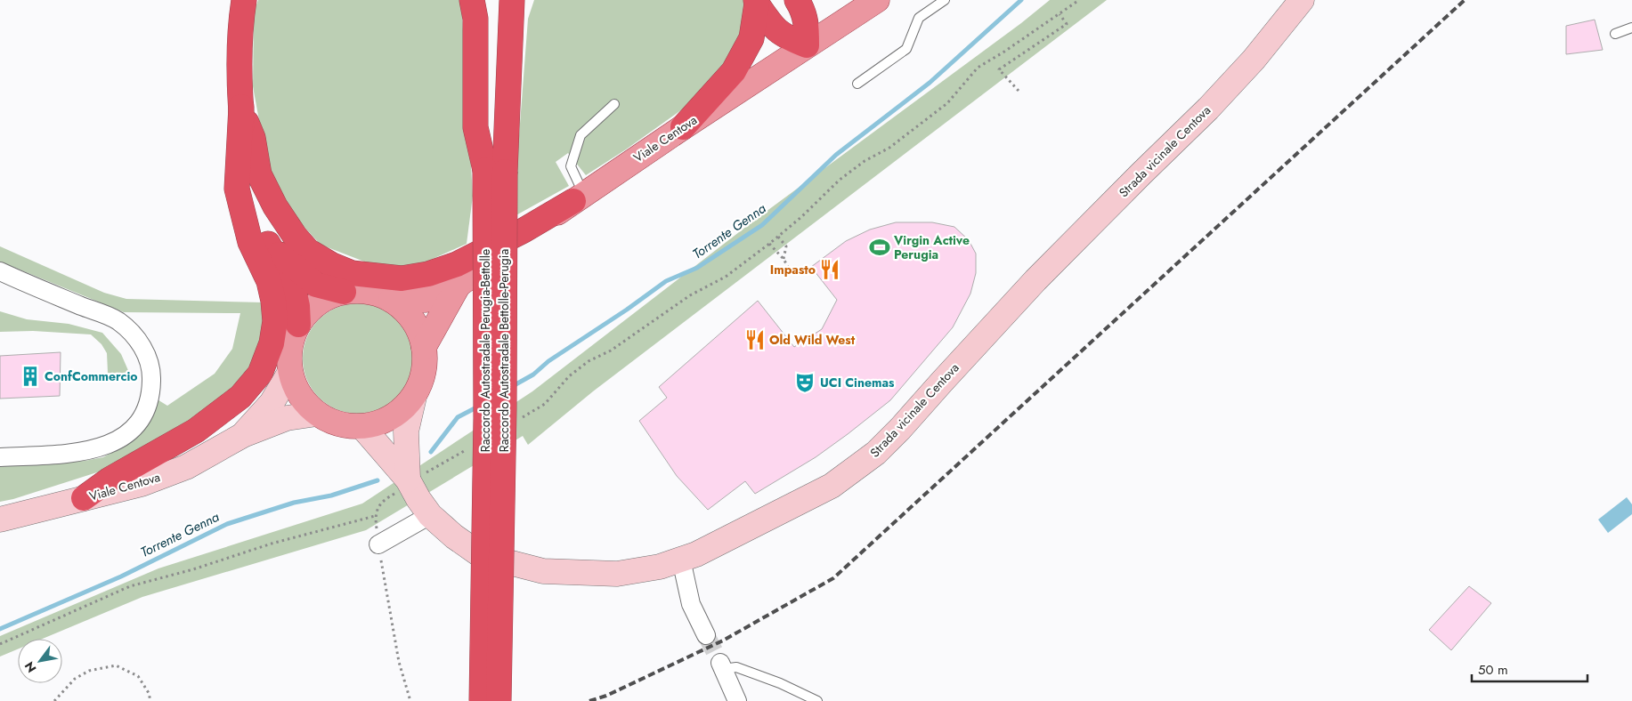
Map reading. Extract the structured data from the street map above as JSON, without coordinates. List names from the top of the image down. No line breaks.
{"streets":{"highway":["Raccordo Autostradale Perugia-Bettolle","Raccordo Autostradale Bettolle-Perugia"],"main road":["Viale Centova"],"street":["Strada vicinale Centova"]},"crossings":[["Raccordo Autostradale Perugia-Bettolle","Raccordo Autostradale Bettolle-Perugia"]],"water":["Torrente Genna"],"places":{"sports":["Virgin Active Perugia"],"restaurant":["Impasto","Old Wild West"],"building":["ConfCommercio"],"theatre":["UCI Cinemas"]},"scale_bar":"50 m","north":"bottom left"}
